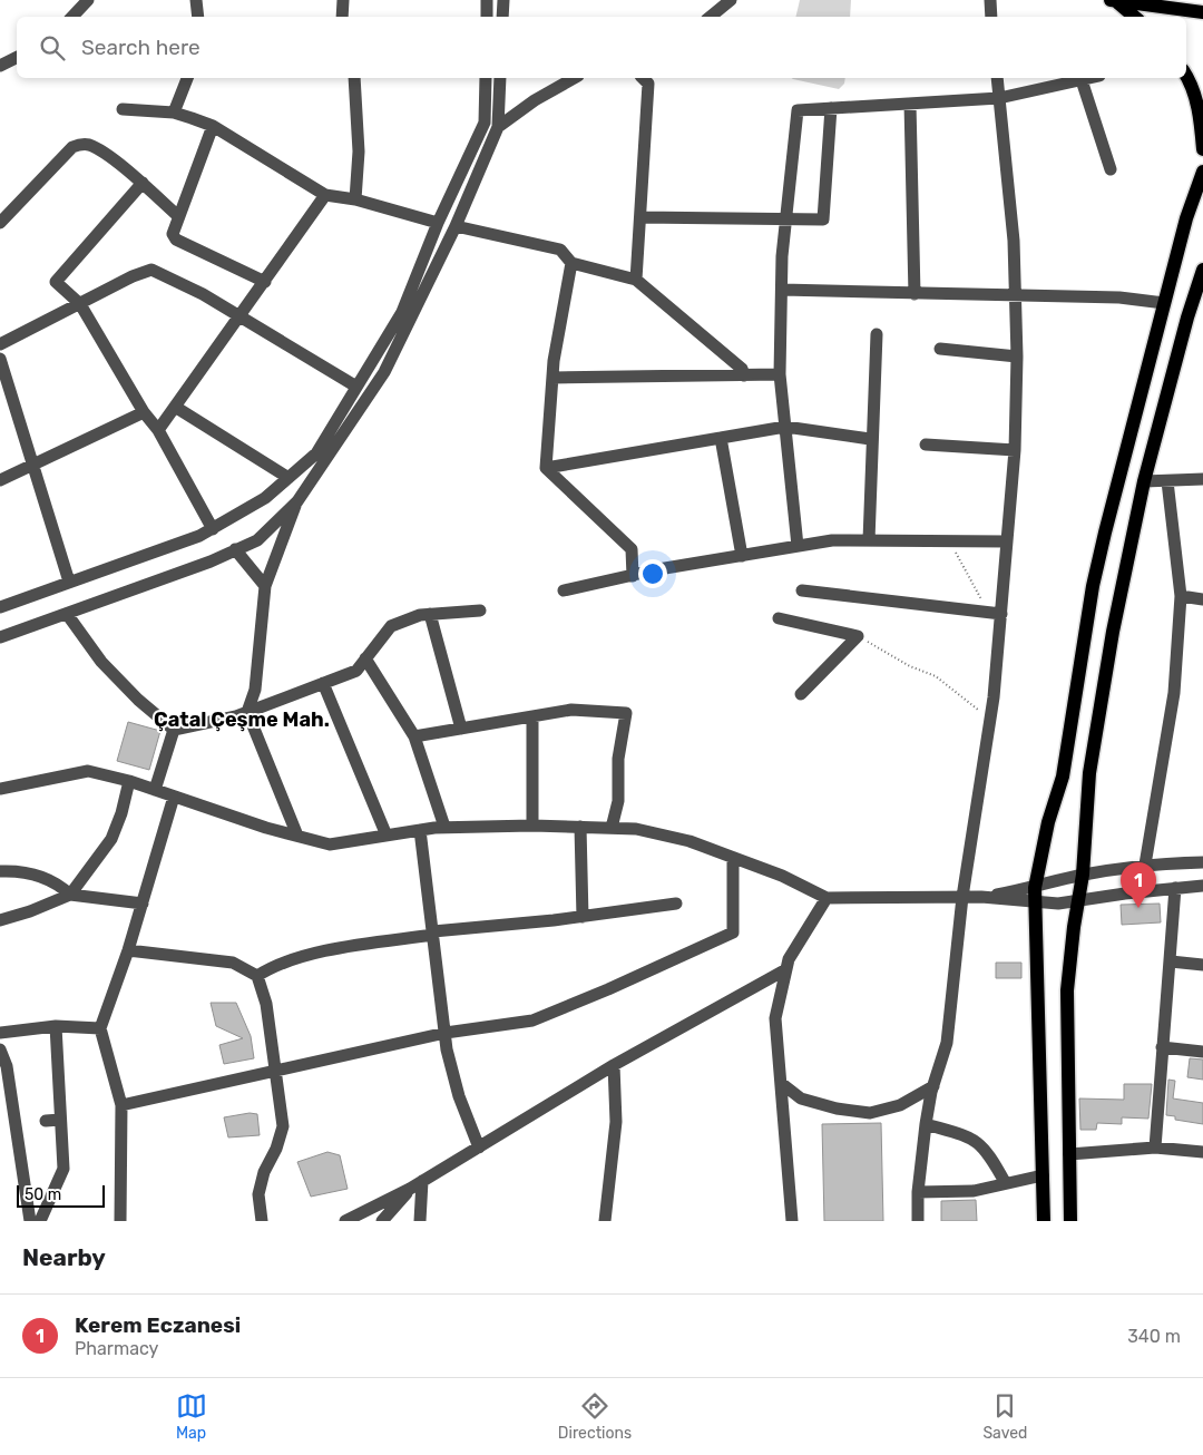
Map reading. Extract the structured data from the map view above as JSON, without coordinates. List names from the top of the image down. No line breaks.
{"districts":["Çatal Çeşme Mah."],"scale_bar":"50 m","page":{"search":"Search here","pins":"1","scale":"50 m","heading":"Nearby","list":[{"mark":"1","name":"Kerem Eczanesi","note":"Pharmacy","value":"340 m"}],"nav":["Map","Directions","Saved"]}}
